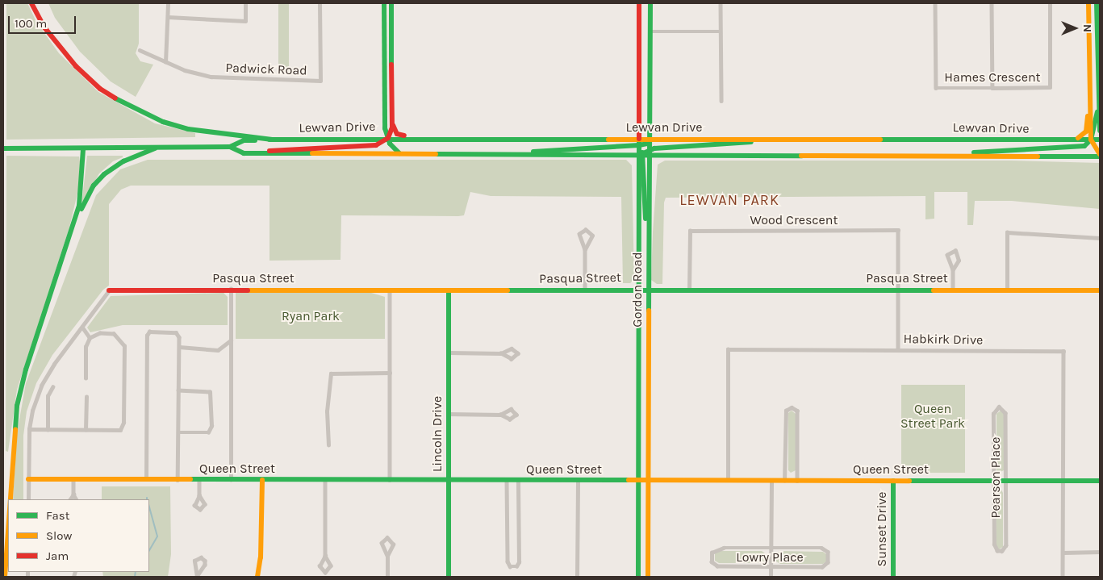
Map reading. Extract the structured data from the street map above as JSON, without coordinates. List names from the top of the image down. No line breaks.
{"streets":{"main road":["Lewvan Drive","Pasqua Street","Gordon Road","Lincoln Drive","Queen Street","Sunset Drive"],"street":["Padwick Road","Hames Crescent","Wood Crescent","Habkirk Drive","Pearson Place","Lowry Place"]},"crossings":[["Lewvan Drive","Gordon Road"],["Wood Crescent","Pasqua Street"],["Pasqua Street","Gordon Road"],["Pasqua Street","Lincoln Drive"],["Gordon Road","Queen Street"],["Habkirk Drive","Queen Street"],["Lincoln Drive","Queen Street"],["Queen Street","Pearson Place"],["Queen Street","Sunset Drive"]],"districts":["LEWVAN PARK"],"parks":["Ryan Park","Queen Street Park"],"legend":["Fast","Slow","Jam"],"scale_bar":"100 m","north":"right"}
